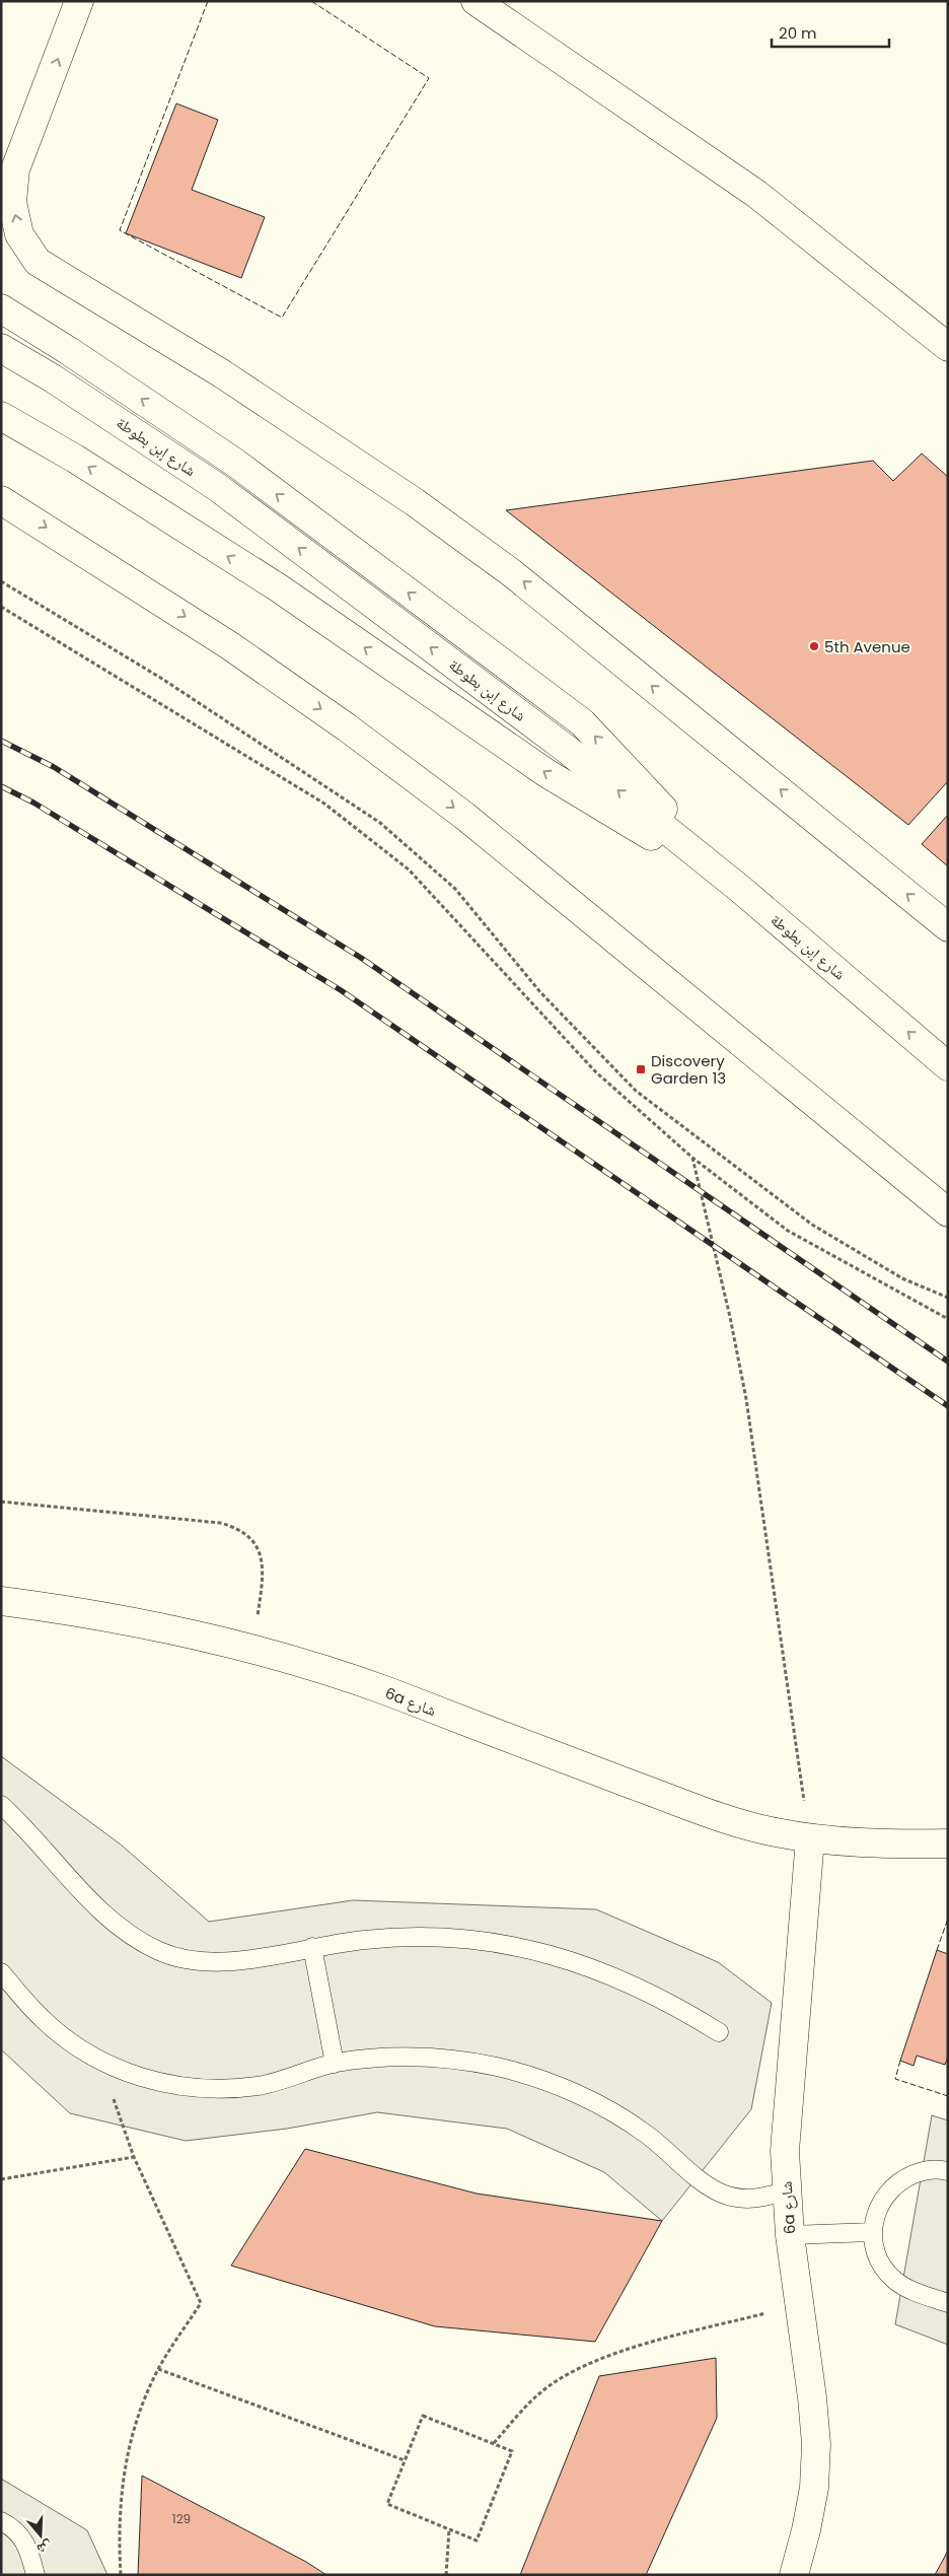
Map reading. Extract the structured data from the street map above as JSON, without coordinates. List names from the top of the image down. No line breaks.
{"streets":{"main road":["شارع إبن بطوطة","6a شارع"]},"places":{"other":["5th Avenue"],"transit":["Discovery Garden 13"]},"house_numbers":["129"],"scale_bar":"20 m","north":"bottom"}
